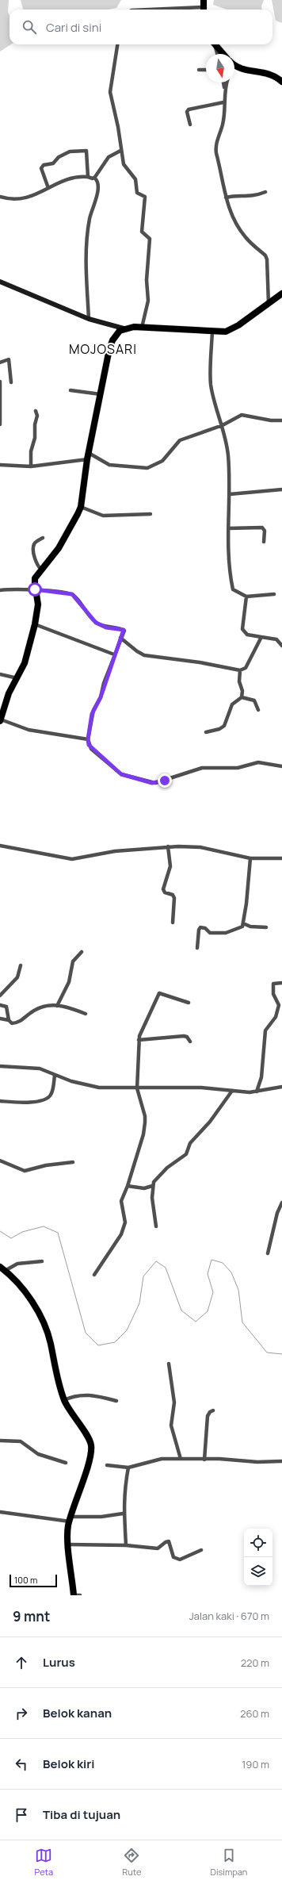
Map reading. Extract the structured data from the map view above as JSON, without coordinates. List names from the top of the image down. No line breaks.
{"districts":["MOJOSARI"],"scale_bar":"100 m","north":"bottom","page":{"search":"Cari di sini","scale":"100 m","heading":["9 mnt","Jalan kaki · 670 m"],"list":[["Lurus","220 m"],["Belok kanan","260 m"],["Belok kiri","190 m"],"Tiba di tujuan"],"nav":["Peta","Rute","Disimpan"]}}
